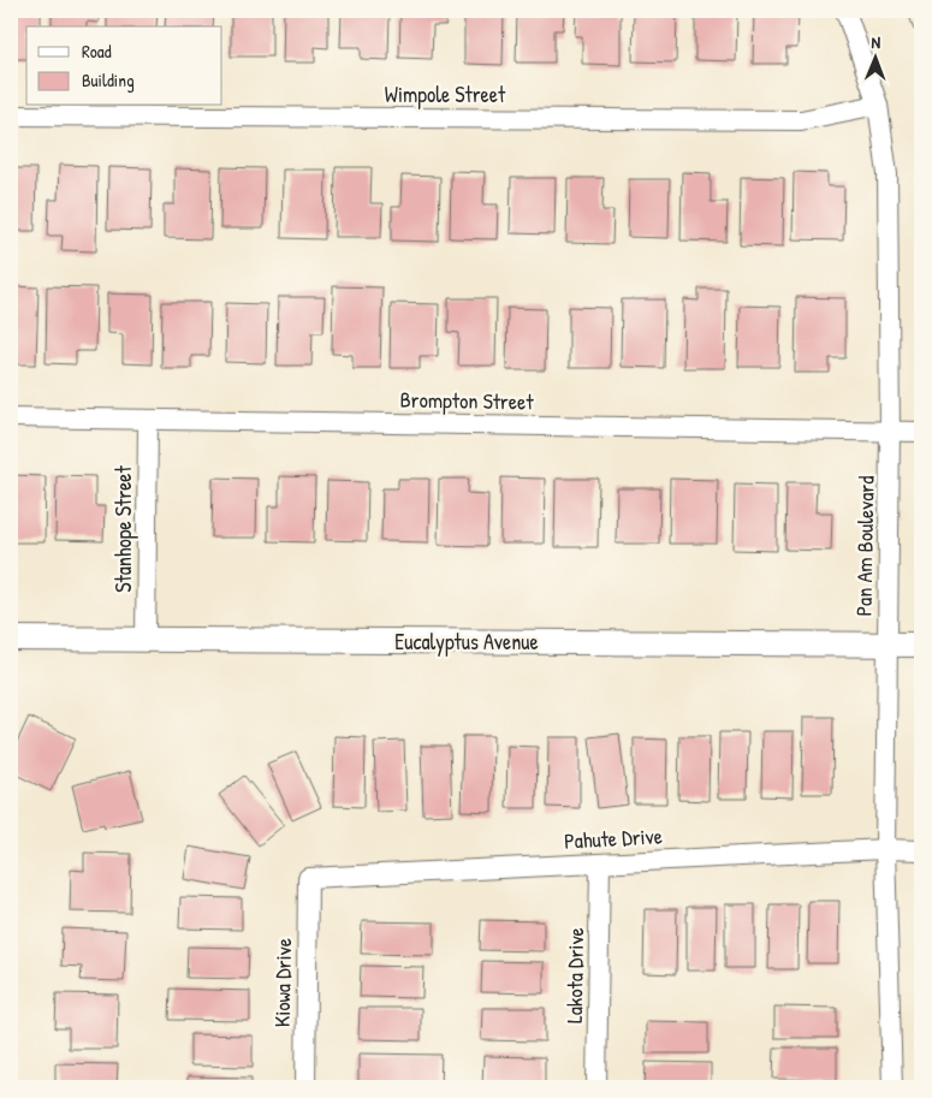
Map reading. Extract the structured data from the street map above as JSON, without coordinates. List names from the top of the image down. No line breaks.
{"streets":{"street":["Wimpole Street","Brompton Street","Stanhope Street","Pan Am Boulevard","Eucalyptus Avenue","Pahute Drive","Lakota Drive","Kiowa Drive"]},"crossings":[["Wimpole Street","Pan Am Boulevard"],["Brompton Street","Stanhope Street"],["Brompton Street","Pan Am Boulevard"],["Stanhope Street","Eucalyptus Avenue"],["Pan Am Boulevard","Eucalyptus Avenue"],["Pan Am Boulevard","Pahute Drive"],["Pahute Drive","Lakota Drive"],["Pahute Drive","Kiowa Drive"]],"legend":["Road","Building"],"north":"top"}
